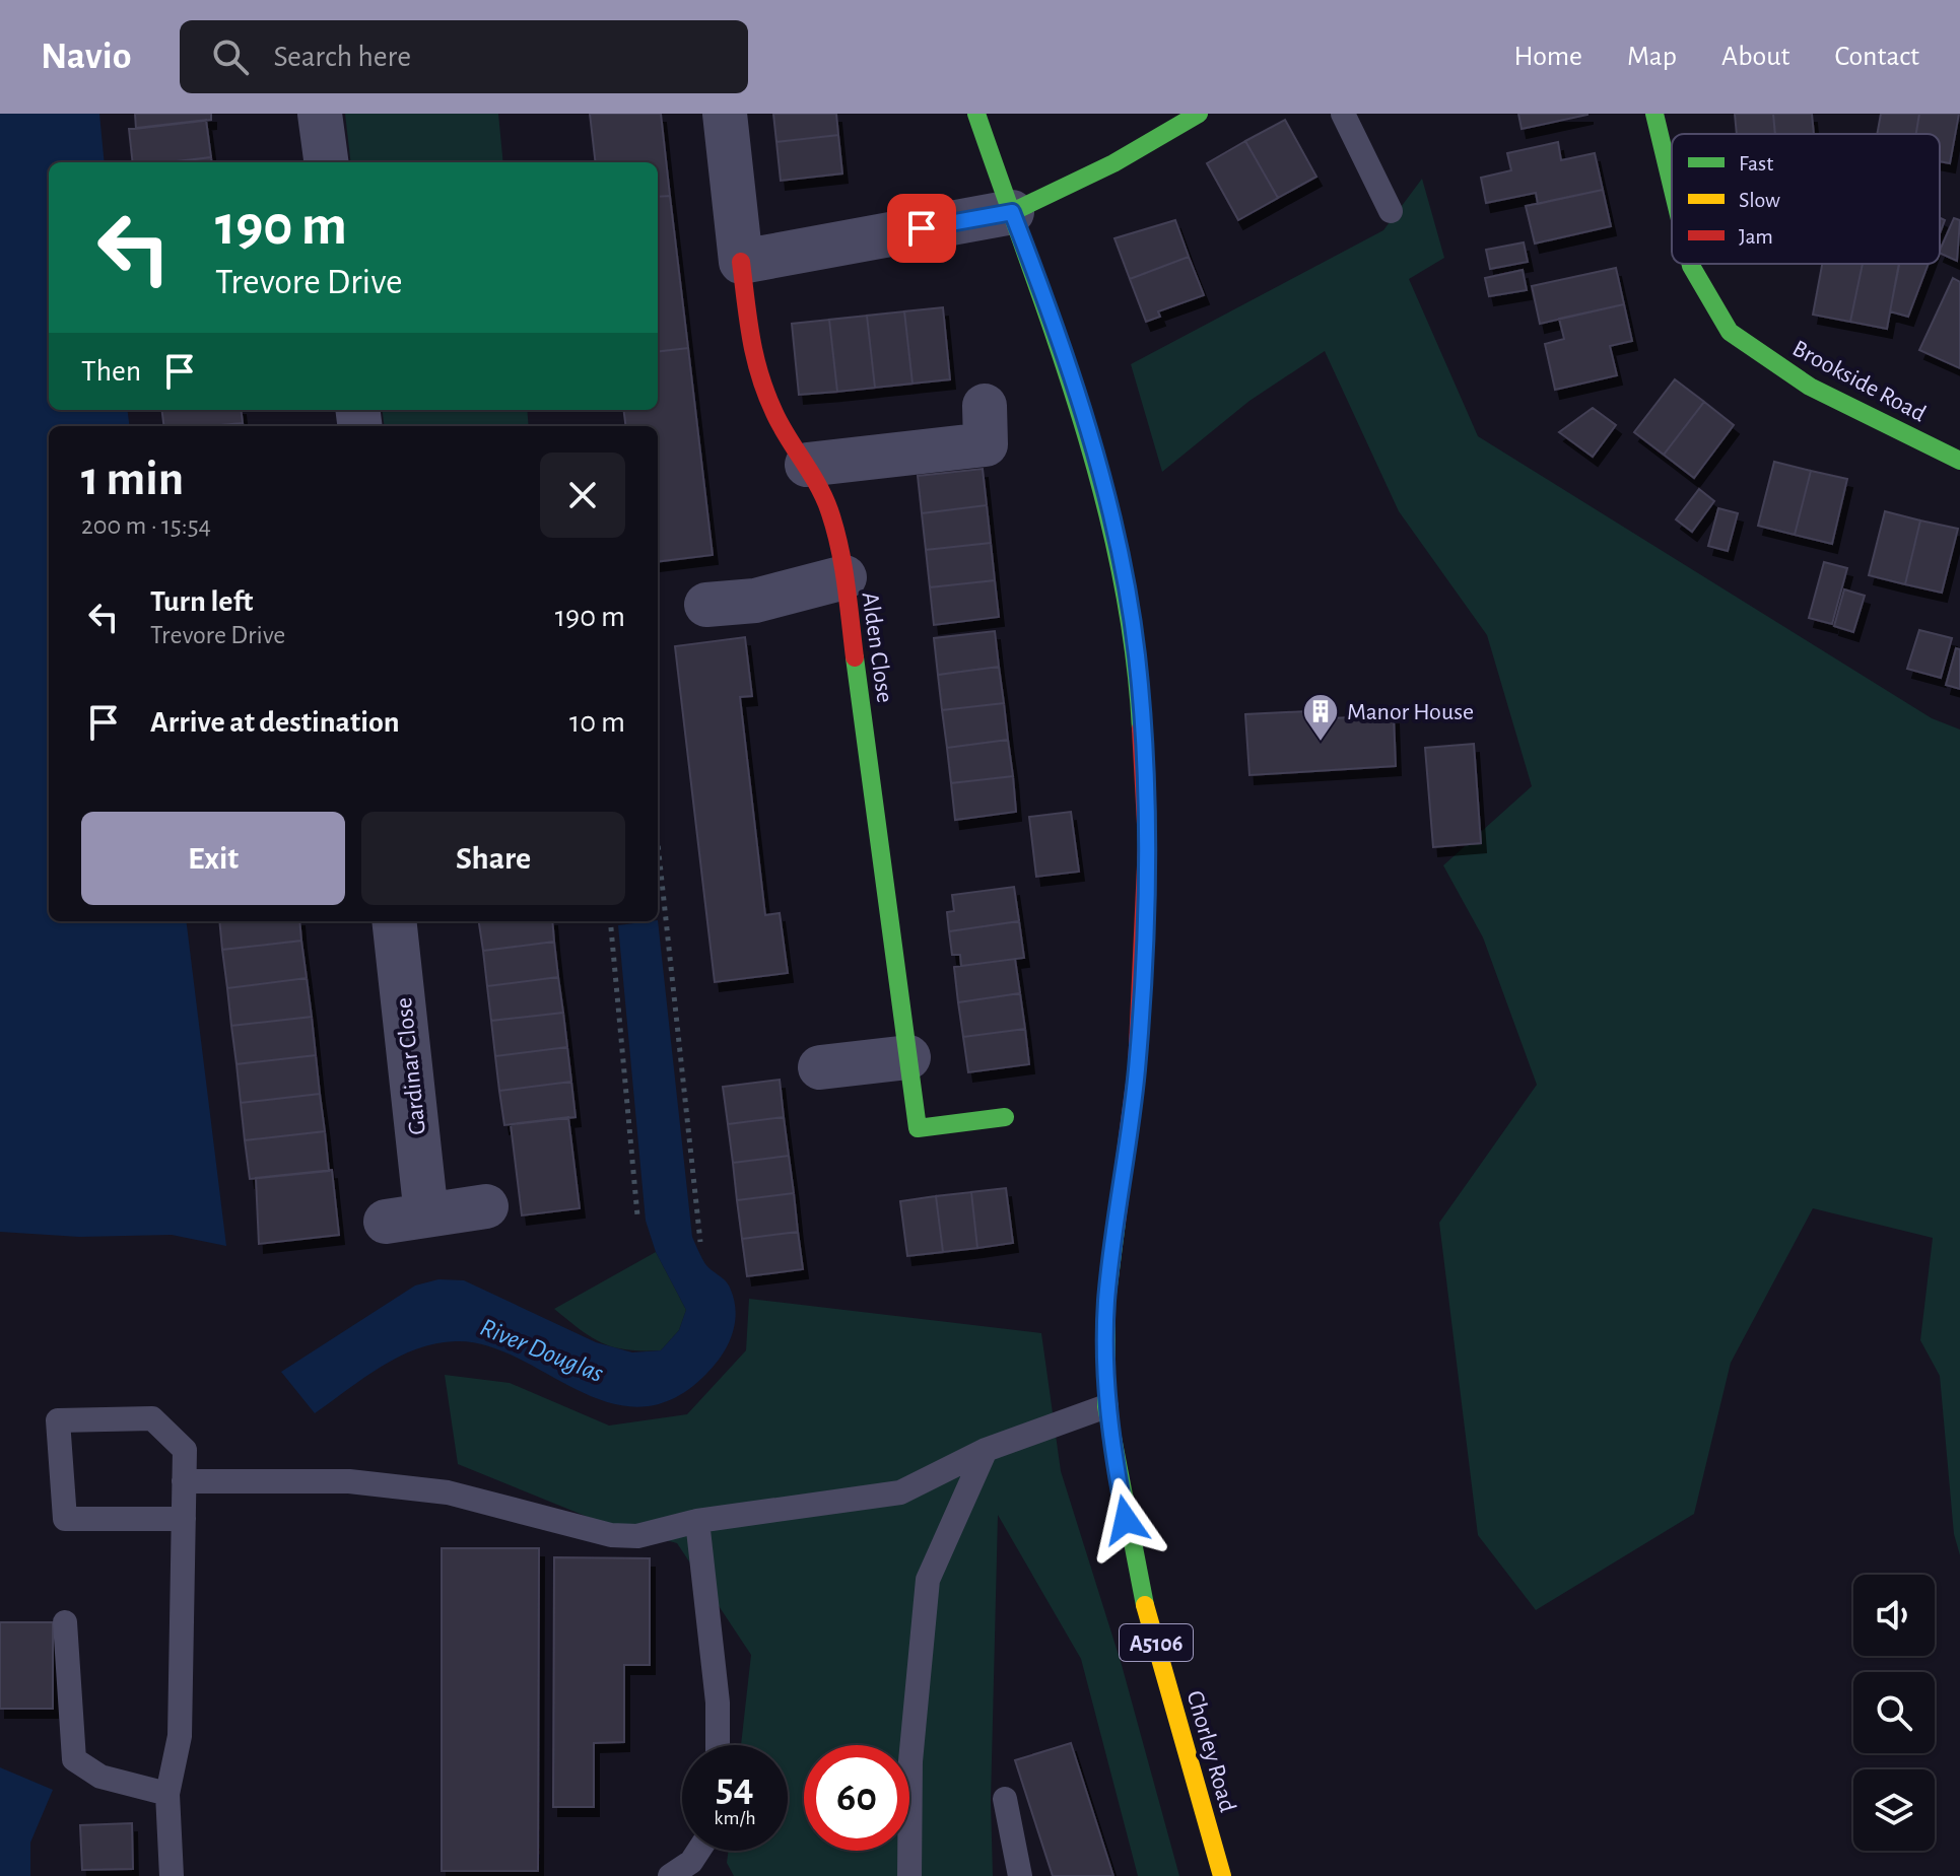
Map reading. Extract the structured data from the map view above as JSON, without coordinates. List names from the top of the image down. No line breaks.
{"streets":{"main road":["Brookside Road","Alden Close","A5106","Chorley Road"],"street":["Gardinar Close"]},"water":["River Douglas"],"places":{"building":["Manor House"]},"legend":["Fast","Slow","Jam"],"page":{"header":"Navio","search":"Search here","nav":["Home","Map","About","Contact"],"turn":["190 m","Trevore Drive"],"then":"Then","heading":["1 min","200 m · 15:54"],"list":[{"name":"Turn left","note":"Trevore Drive","value":"190 m"},{"name":"Arrive at destination","value":"10 m"}],"buttons":["Exit","Share"],"speed":"54 km/h","limit":"60"}}
